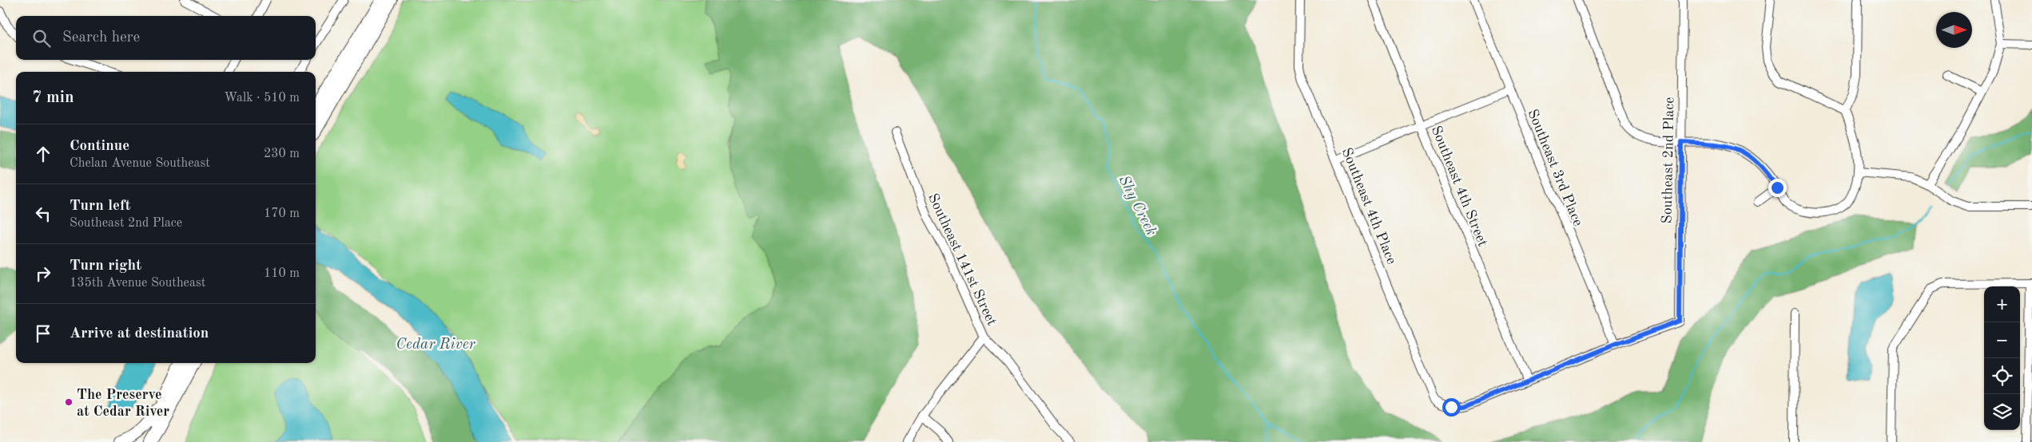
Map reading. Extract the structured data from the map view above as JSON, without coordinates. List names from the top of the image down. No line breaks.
{"streets":{"street":["Southeast 2nd Place","Southeast 3rd Place","Southeast 4th Street","Southeast 4th Place","Southeast 141st Street"]},"crossings":[["Southeast 2nd Place","Southeast 3rd Place"],["Southeast 4th Street","Southeast 4th Place"]],"water":["Shy Creek","Cedar River"],"places":["The Preserve at Cedar River"],"north":"right","page":{"search":"Search here","heading":["7 min","Walk · 510 m"],"list":[["Continue","Chelan Avenue Southeast","230 m"],["Turn left","Southeast 2nd Place","170 m"],["Turn right","135th Avenue Southeast","110 m"],"Arrive at destination"],"map_buttons":["+","−"]}}
